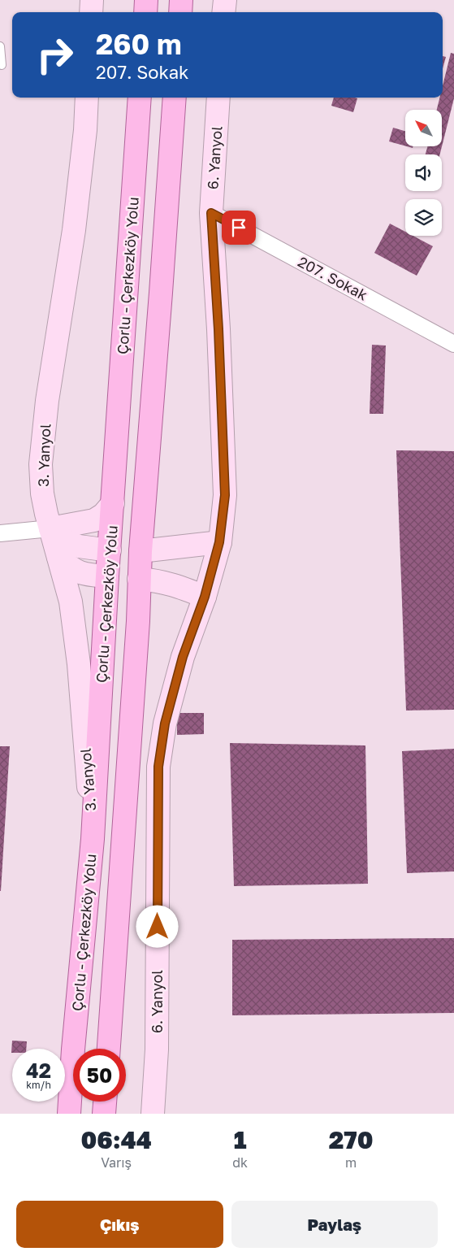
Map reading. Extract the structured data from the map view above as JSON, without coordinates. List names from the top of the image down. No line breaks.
{"streets":{"main road":["6. Yanyol","Çorlu - Çerkezköy Yolu","3. Yanyol"],"street":["207. Sokak"]},"crossings":[["6. Yanyol","207. Sokak"],["Çorlu - Çerkezköy Yolu","3. Yanyol"]],"north":"top left","page":{"turn":["260 m","207. Sokak"],"speed":"42 km/h","limit":"50","eta":["06:44","Varış","1","dk","270","m"],"buttons":["Çıkış","Paylaş"]}}
